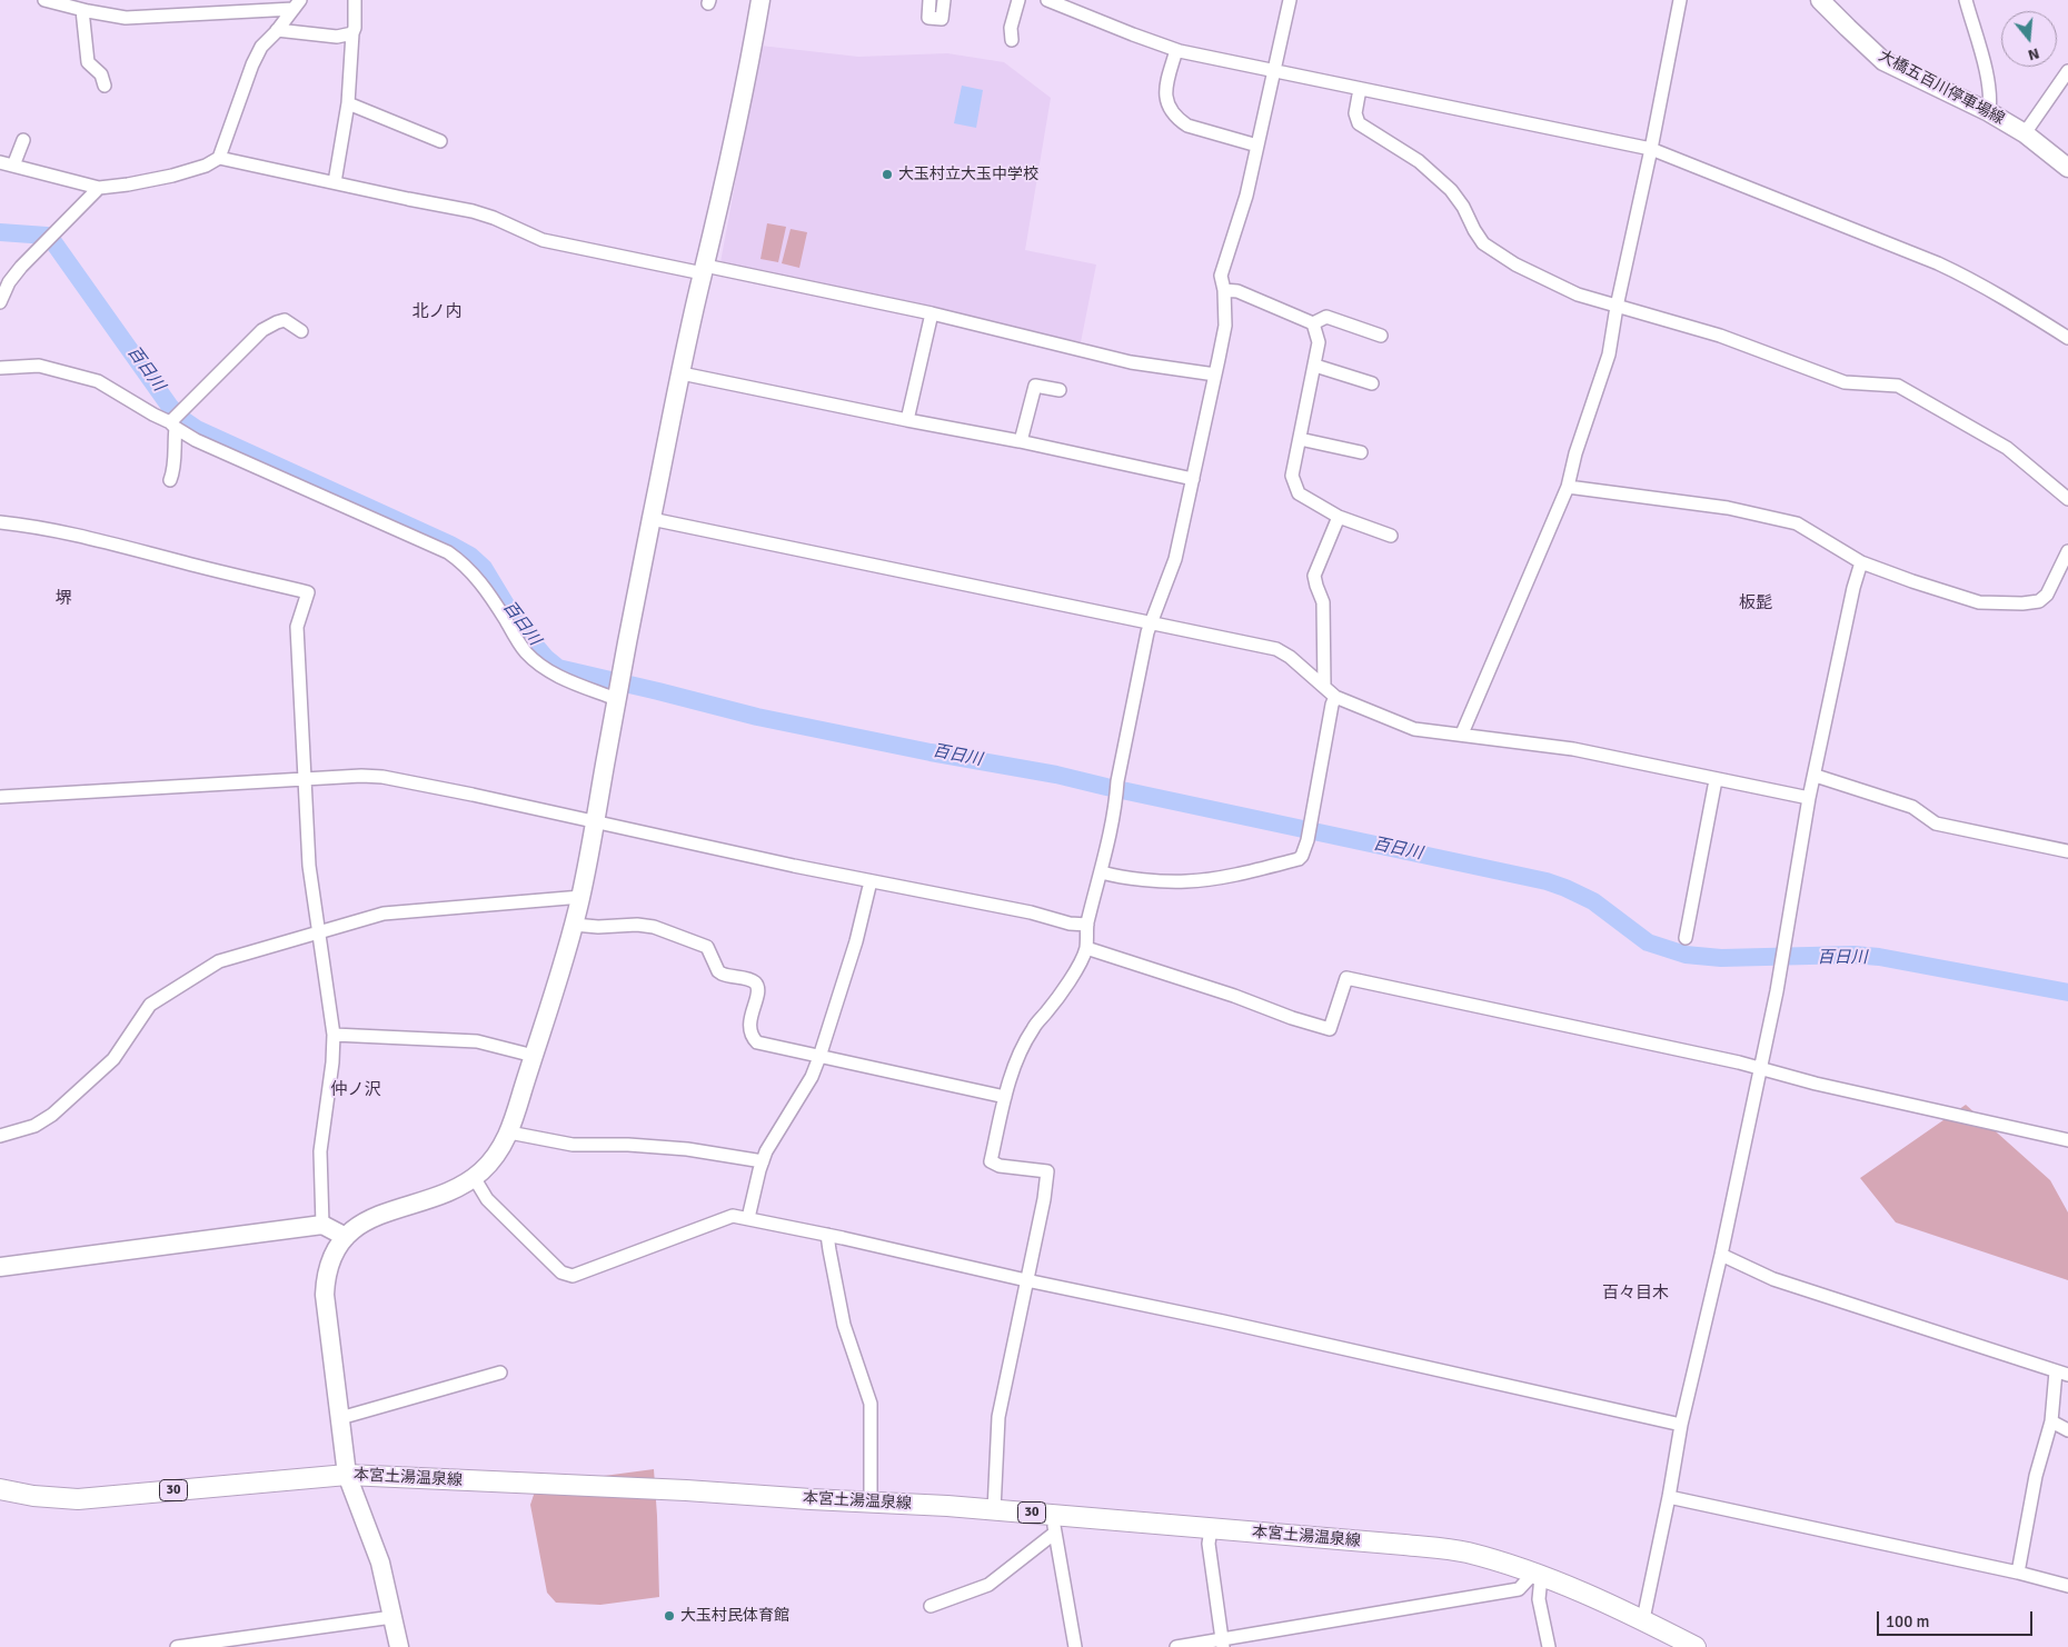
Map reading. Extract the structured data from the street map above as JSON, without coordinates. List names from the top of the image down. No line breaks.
{"streets":{"main road":["本宮土湯温泉線","30"],"street":["大橋五百川停車場線"]},"districts":["北ノ内","堺","板髭","仲ノ沢","百々目木"],"water":["百日川"],"places":["大玉村立大玉中学校","大玉村民体育館"],"scale_bar":"100 m","north":"bottom"}
